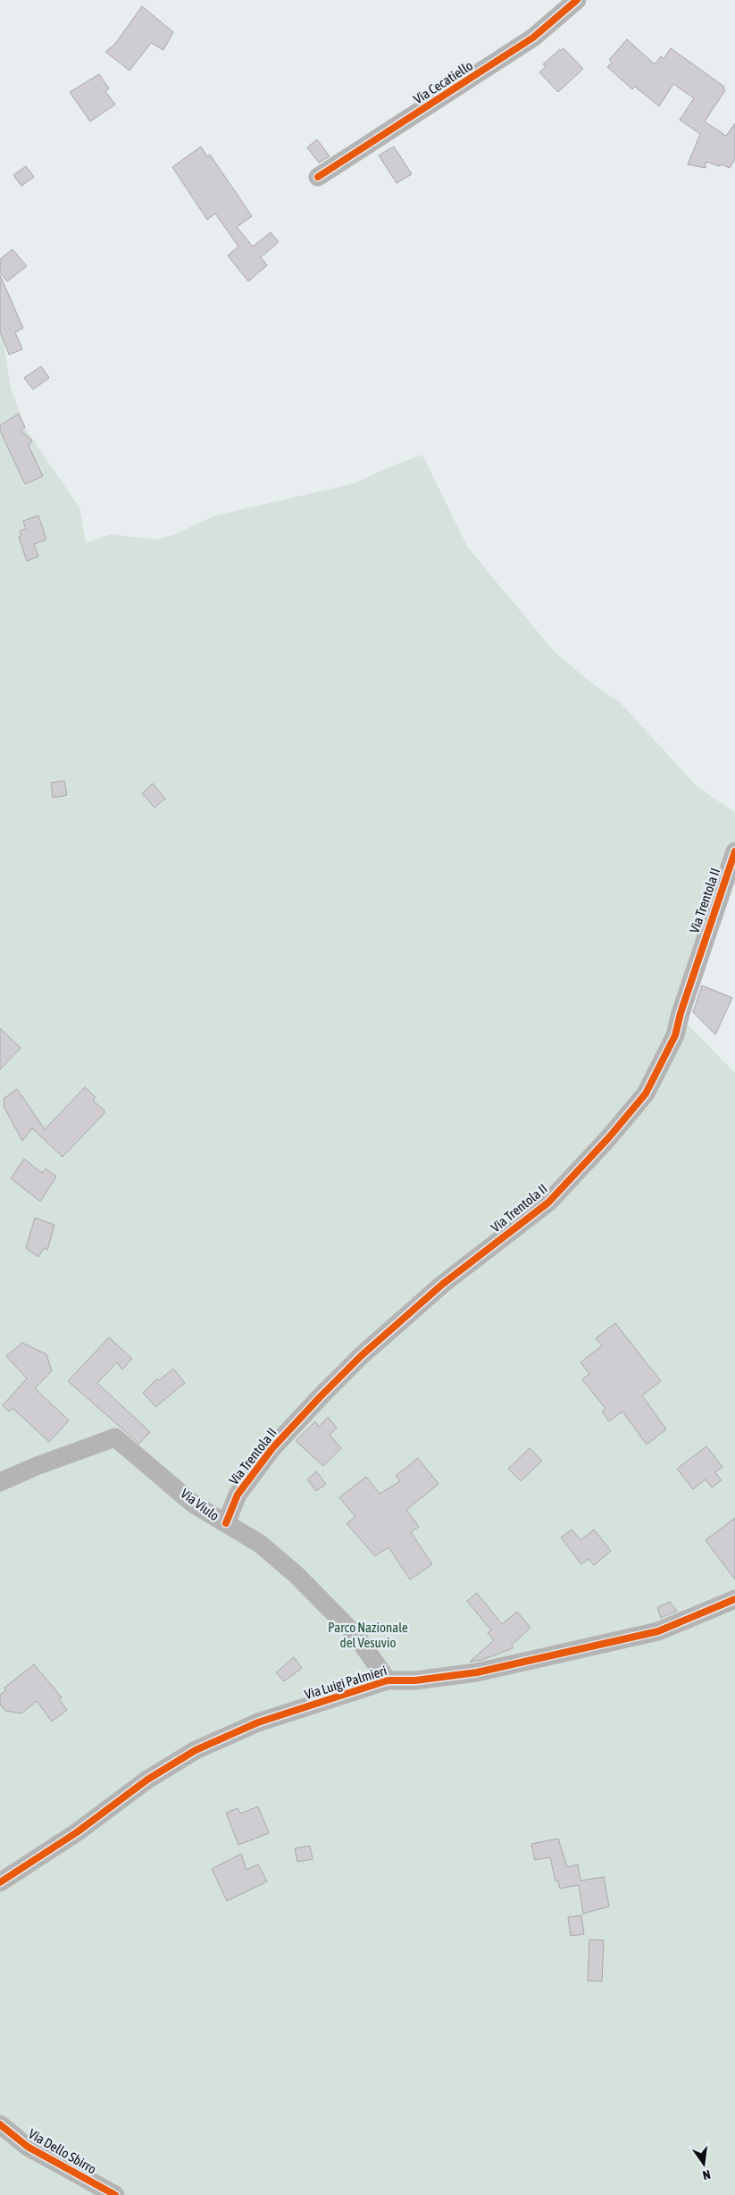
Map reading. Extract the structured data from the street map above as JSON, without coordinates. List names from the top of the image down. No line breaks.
{"streets":{"street":["Via Cecatiello","Via Trentola II","Via Viulo","Via Luigi Palmieri","Via Dello Sbirro"]},"crossings":[["Via Trentola II","Via Viulo"],["Via Viulo","Via Luigi Palmieri"]],"parks":["Parco Nazionale del Vesuvio"],"north":"bottom"}
